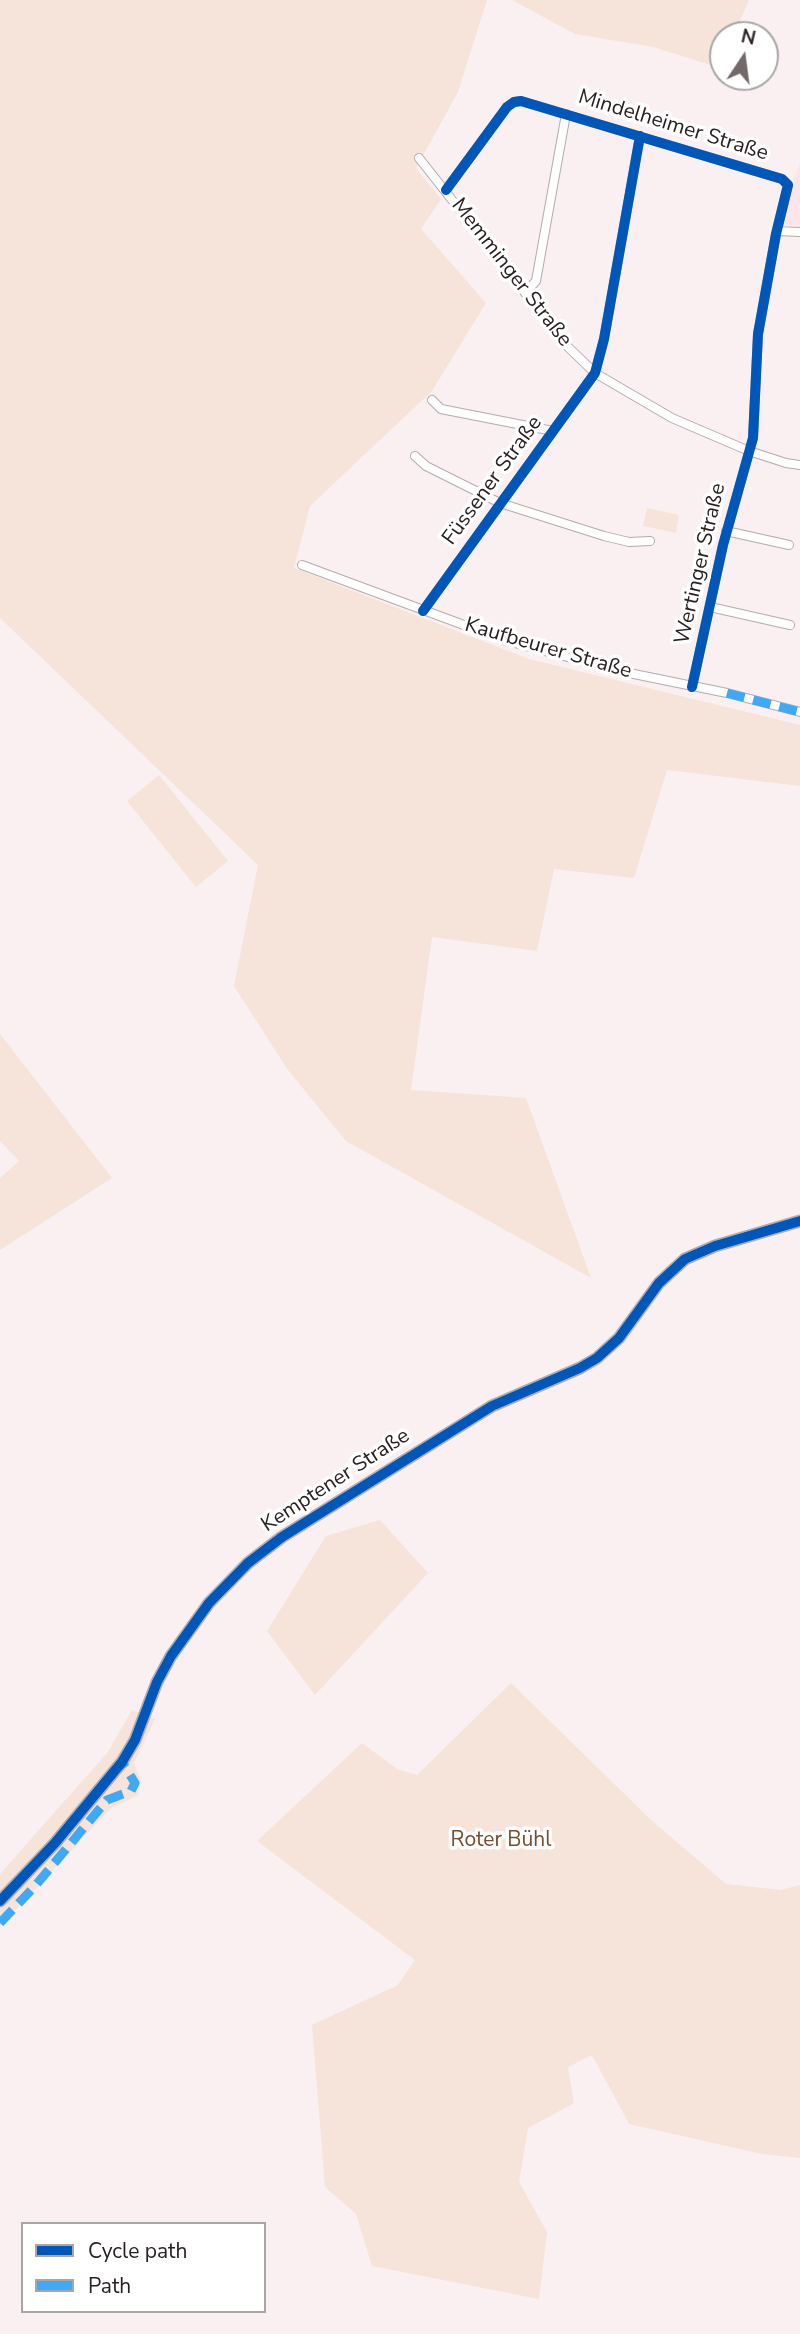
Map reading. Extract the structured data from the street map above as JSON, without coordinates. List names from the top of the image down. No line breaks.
{"streets":{"street":["Mindelheimer Straße","Memminger Straße","Füssener Straße","Wertinger Straße","Kaufbeurer Straße","Kemptener Straße"]},"crossings":[["Mindelheimer Straße","Memminger Straße"],["Mindelheimer Straße","Wertinger Straße"],["Memminger Straße","Füssener Straße"],["Memminger Straße","Wertinger Straße"],["Füssener Straße","Kaufbeurer Straße"],["Wertinger Straße","Kaufbeurer Straße"]],"parks":["Roter Bühl"],"legend":["Cycle path","Path"],"north":"top"}
